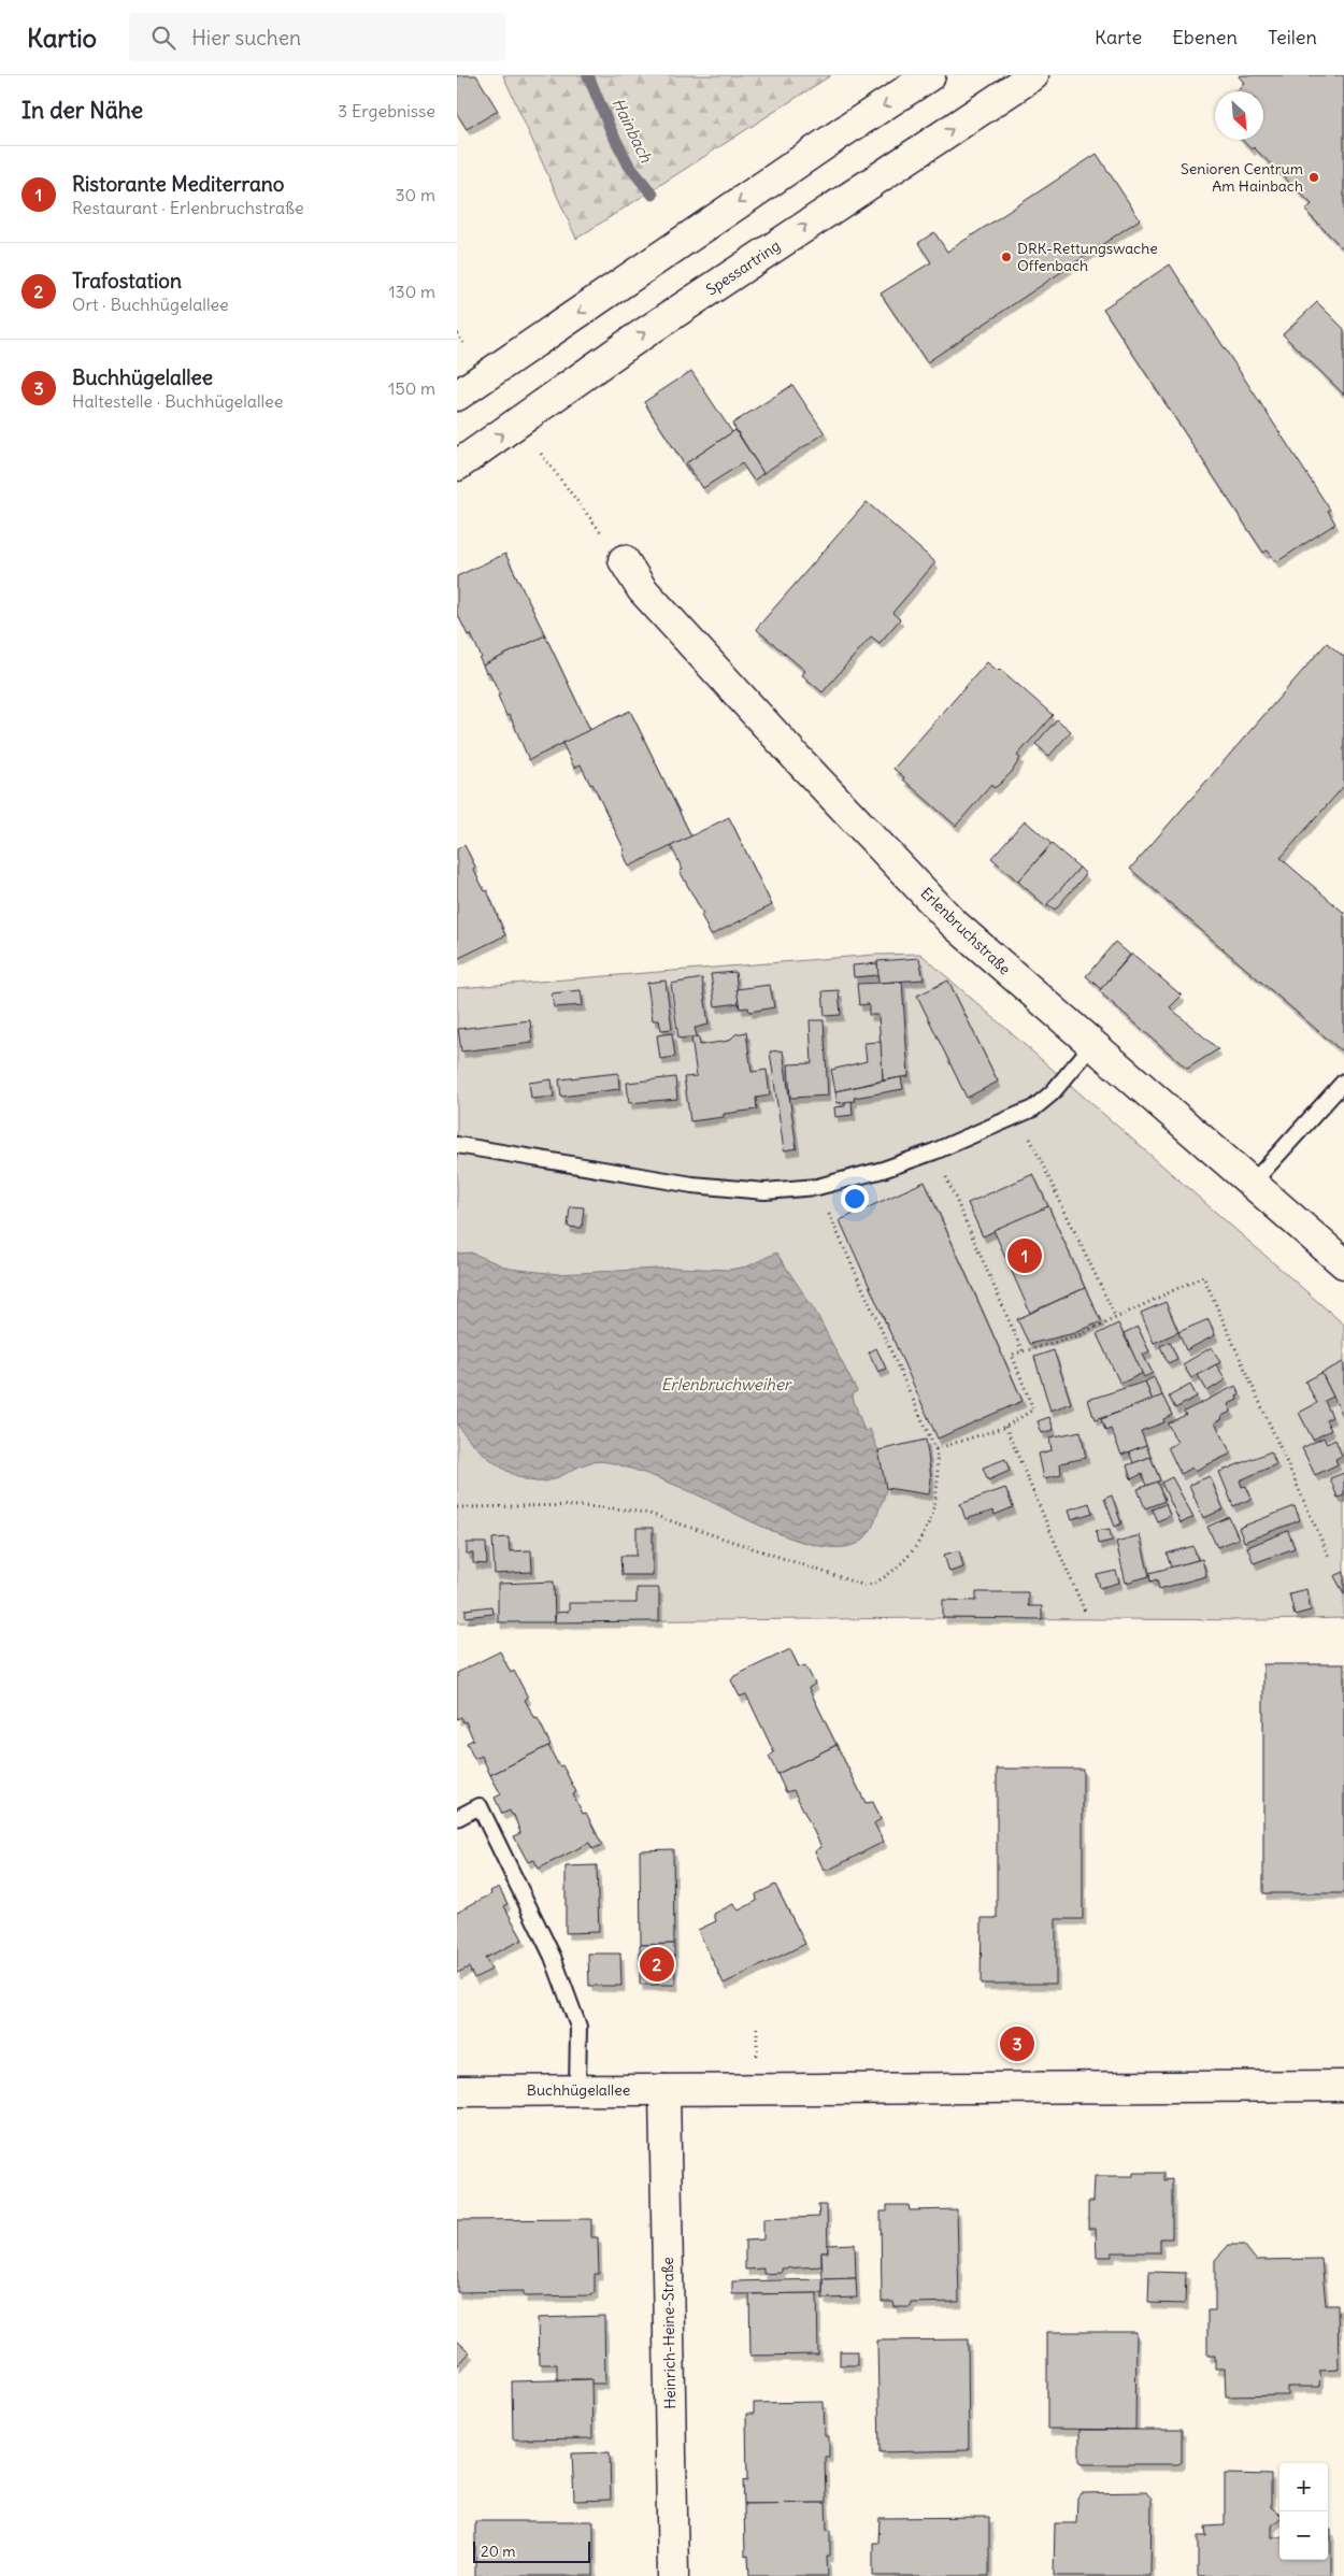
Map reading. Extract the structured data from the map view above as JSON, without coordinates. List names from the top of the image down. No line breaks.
{"streets":{"street":["Spessartring","Erlenbruchstraße","Buchhügelallee","Heinrich-Heine-Straße"]},"crossings":[["Buchhügelallee","Heinrich-Heine-Straße"]],"water":["Hainbach","Erlenbruchweiher"],"places":["Senioren Centrum Am Hainbach","DRK-Rettungswache Offenbach"],"scale_bar":"20 m","north":"bottom right","page":{"header":"Kartio","search":"Hier suchen","nav":["Karte","Ebenen","Teilen"],"heading":["In der Nähe","3 Ergebnisse"],"list":[{"mark":"1","name":"Ristorante Mediterrano","note":"Restaurant · Erlenbruchstraße","value":"30 m"},{"mark":"2","name":"Trafostation","note":"Ort · Buchhügelallee","value":"130 m"},{"mark":"3","name":"Buchhügelallee","note":"Haltestelle · Buchhügelallee","value":"150 m"}],"pins":["1","2","3"],"map_buttons":["+","−"],"scale":"20 m"}}
